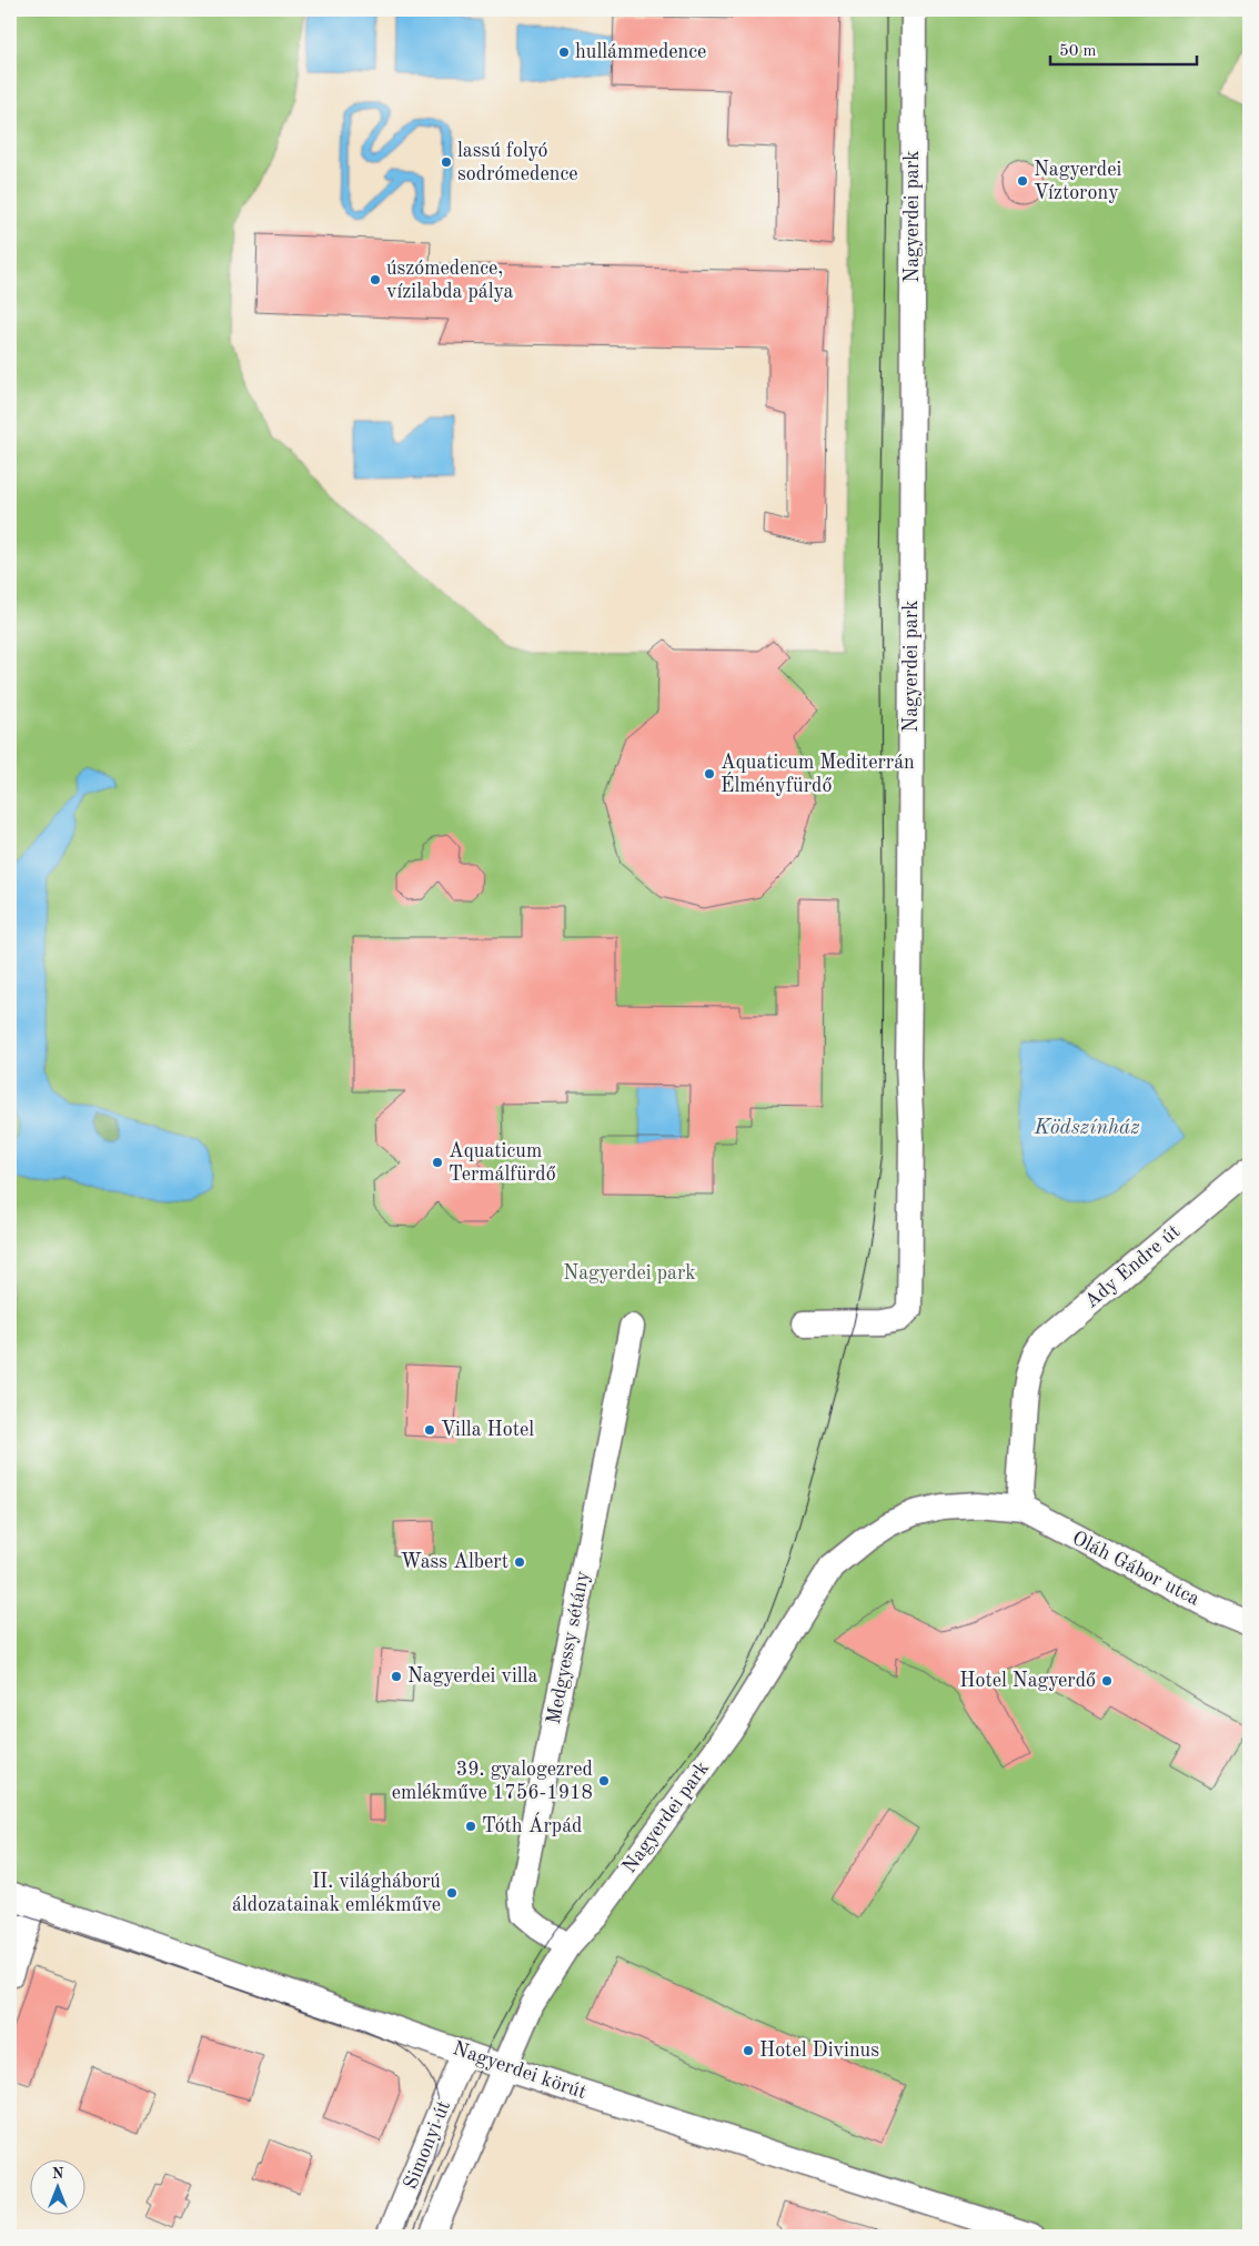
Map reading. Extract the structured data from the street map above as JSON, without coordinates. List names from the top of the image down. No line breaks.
{"streets":{"street":["Nagyerdei park","Ady Endre út","Oláh Gábor utca","Medgyessy sétány","Nagyerdei körút","Simonyi út"]},"crossings":[["Nagyerdei park","Ady Endre út"],["Nagyerdei park","Oláh Gábor utca"],["Nagyerdei park","Medgyessy sétány"],["Nagyerdei park","Nagyerdei körút"],["Nagyerdei park","Simonyi út"],["Ady Endre út","Oláh Gábor utca"],["Nagyerdei körút","Simonyi út"]],"water":["Ködszínház"],"parks":["Nagyerdei park"],"places":["hullámmedence","lassú folyó sodrómedence","Nagyerdei Víztorony","úszómedence, vízilabda pálya","Aquaticum Mediterrán Élményfürdő","Aquaticum Termálfürdő","Villa Hotel","Wass Albert","Nagyerdei villa","Hotel Nagyerdő","39. gyalogezred emlékműve 1756-1918","Tóth Árpád","II. világháború áldozatainak emlékműve","Hotel Divinus"],"scale_bar":"50 m","north":"top"}
